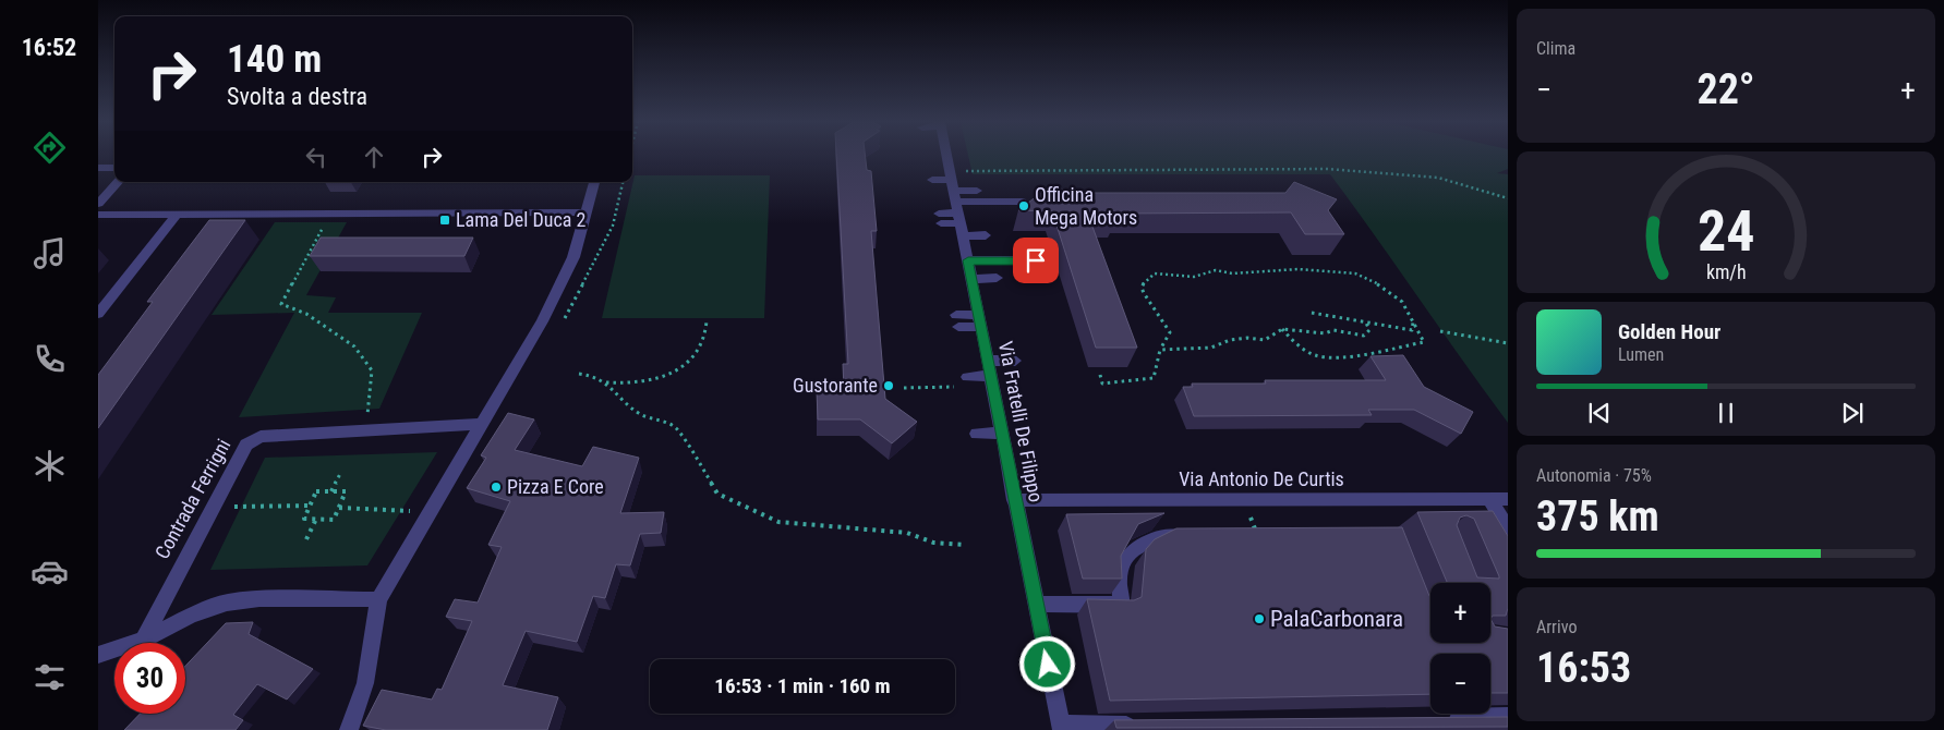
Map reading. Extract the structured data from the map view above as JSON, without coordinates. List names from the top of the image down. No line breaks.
{"streets":{"street":["Via Fratelli De Filippo","Via Antonio De Curtis","Contrada Ferrigni"]},"crossings":[["Via Fratelli De Filippo","Via Antonio De Curtis"]],"places":{"other":["Officina Mega Motors","Gustorante","Pizza E Core","PalaCarbonara"],"transit":["Lama Del Duca 2"]},"page":{"tabs":"16:52","tile":["Clima",["Autonomia · 75%","375 km"],["Arrivo","16:53"]],"turn":["140 m","Svolta a destra"],"heat":["−","22°","+"],"song":["Golden Hour","Lumen"],"map_buttons":["+","−"],"limit":"30","trip":"16:53 · 1 min · 160 m","gauge":["24","km/h"]}}
